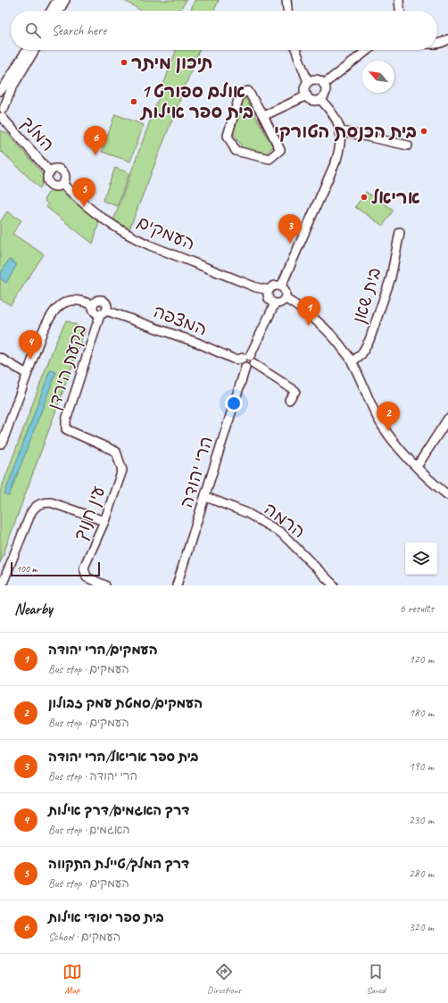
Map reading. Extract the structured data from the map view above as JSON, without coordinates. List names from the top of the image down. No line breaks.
{"streets":{"street":["המלך","העמקים","בית שאן","המצפה","בקעת הירדן","הרי יהודה","עין חנוך","הרמה"]},"crossings":[["המלך","העמקים"],["המצפה","בקעת הירדן"],["המצפה","הרי יהודה"],["בקעת הירדן","עין חנוך"],["הרי יהודה","הרמה"]],"places":["תיכון מיתר","אולם ספורט 1 בית ספר אילות","בית הכנסת הטורקי","אריאל"],"scale_bar":"100 m","north":"top left","page":{"search":"Search here","pins":["6","5","3","1","4","2"],"scale":"100 m","heading":["Nearby","6 results"],"list":[{"mark":"1","name":"העמקים/הרי יהודה","note":"Bus stop · העמקים","value":"120 m"},{"mark":"2","name":"העמקים/סמטת עמק זבולון","note":"Bus stop · העמקים","value":"180 m"},{"mark":"3","name":"בית ספר אריאל/הרי יהודה","note":"Bus stop · הרי יהודה","value":"190 m"},{"mark":"4","name":"דרך האגמים/דרך אילות","note":"Bus stop · האגמים","value":"230 m"},{"mark":"5","name":"דרך המלך/טיילת התקווה","note":"Bus stop · העמקים","value":"280 m"},{"mark":"6","name":"בית ספר יסודי אילות","note":"School · העמקים","value":"320 m"}],"nav":["Map","Directions","Saved"]}}
